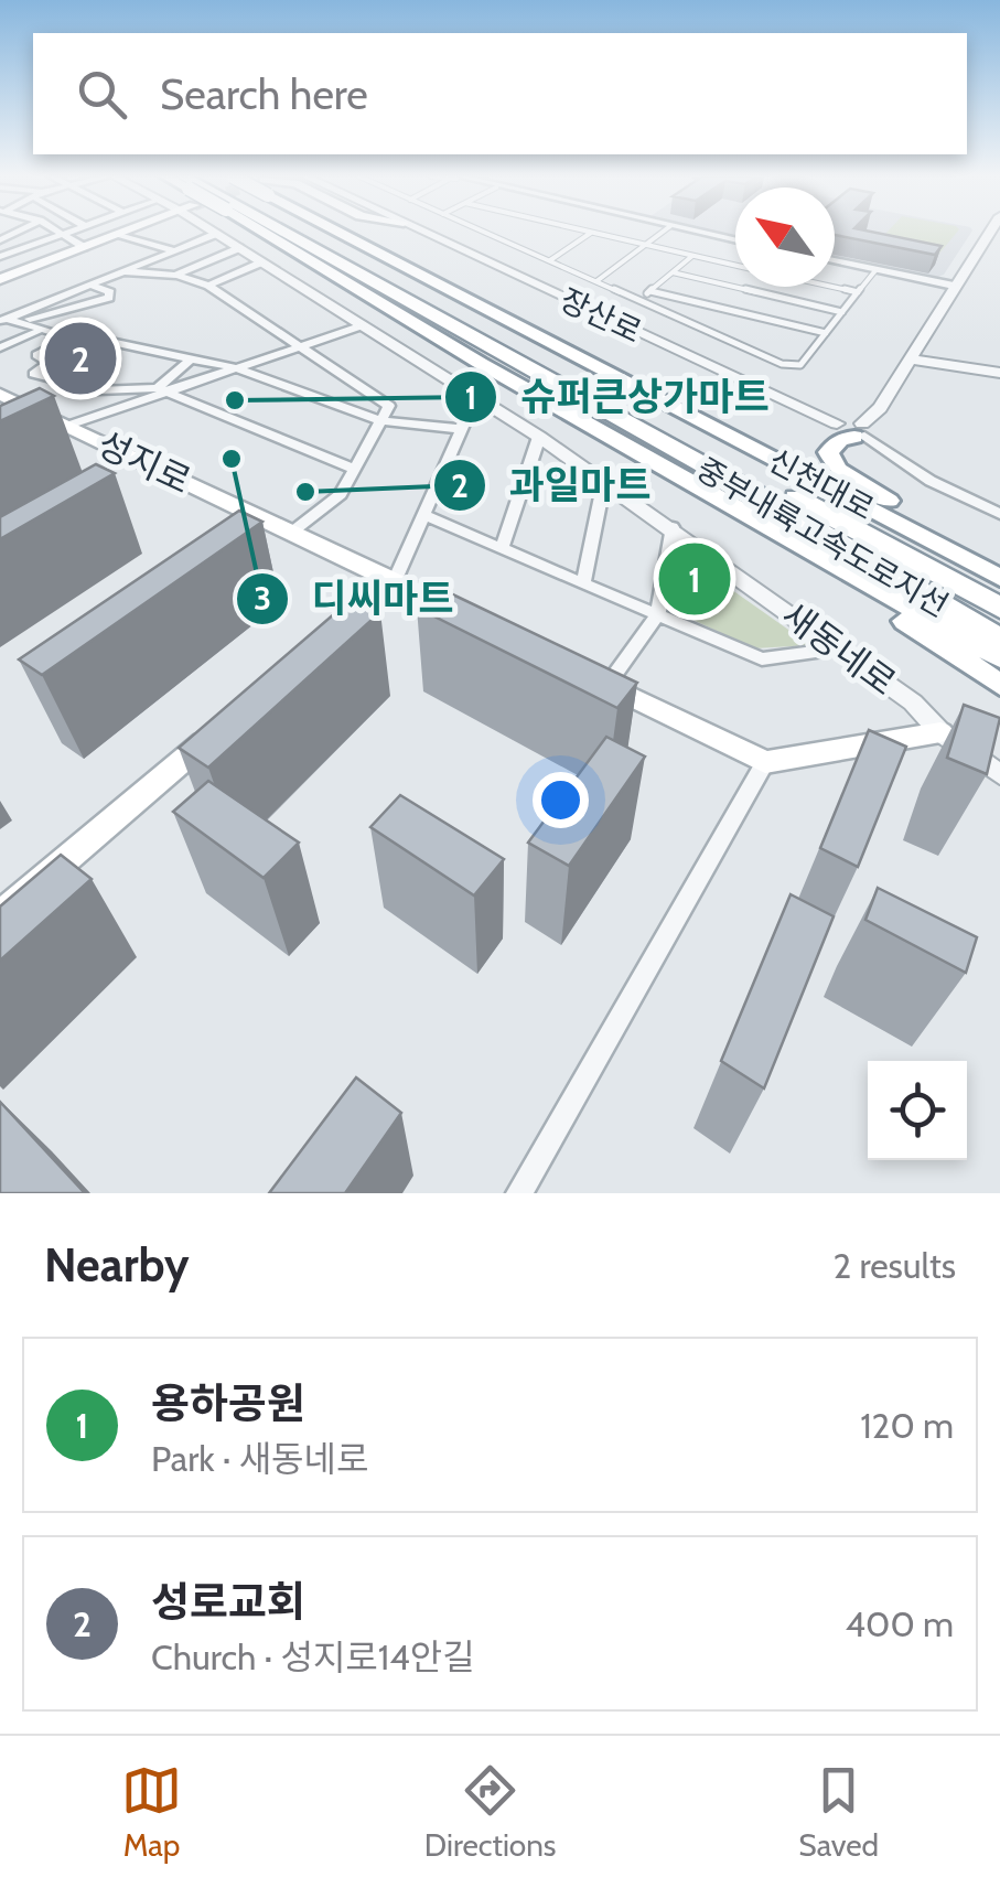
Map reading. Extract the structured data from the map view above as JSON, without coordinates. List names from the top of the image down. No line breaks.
{"streets":{"highway":["신천대로","중부내륙고속도로지선"],"main road":["성지로"],"street":["장산로","새동네로"]},"places":["슈퍼큰상가마트","디씨마트","과일마트"],"north":"top left","page":{"search":"Search here","pins":["2","1"],"heading":["Nearby","2 results"],"list":[{"mark":"1","name":"용하공원","note":"Park · 새동네로","value":"120 m"},{"mark":"2","name":"성로교회","note":"Church · 성지로14안길","value":"400 m"}],"nav":["Map","Directions","Saved"]}}
